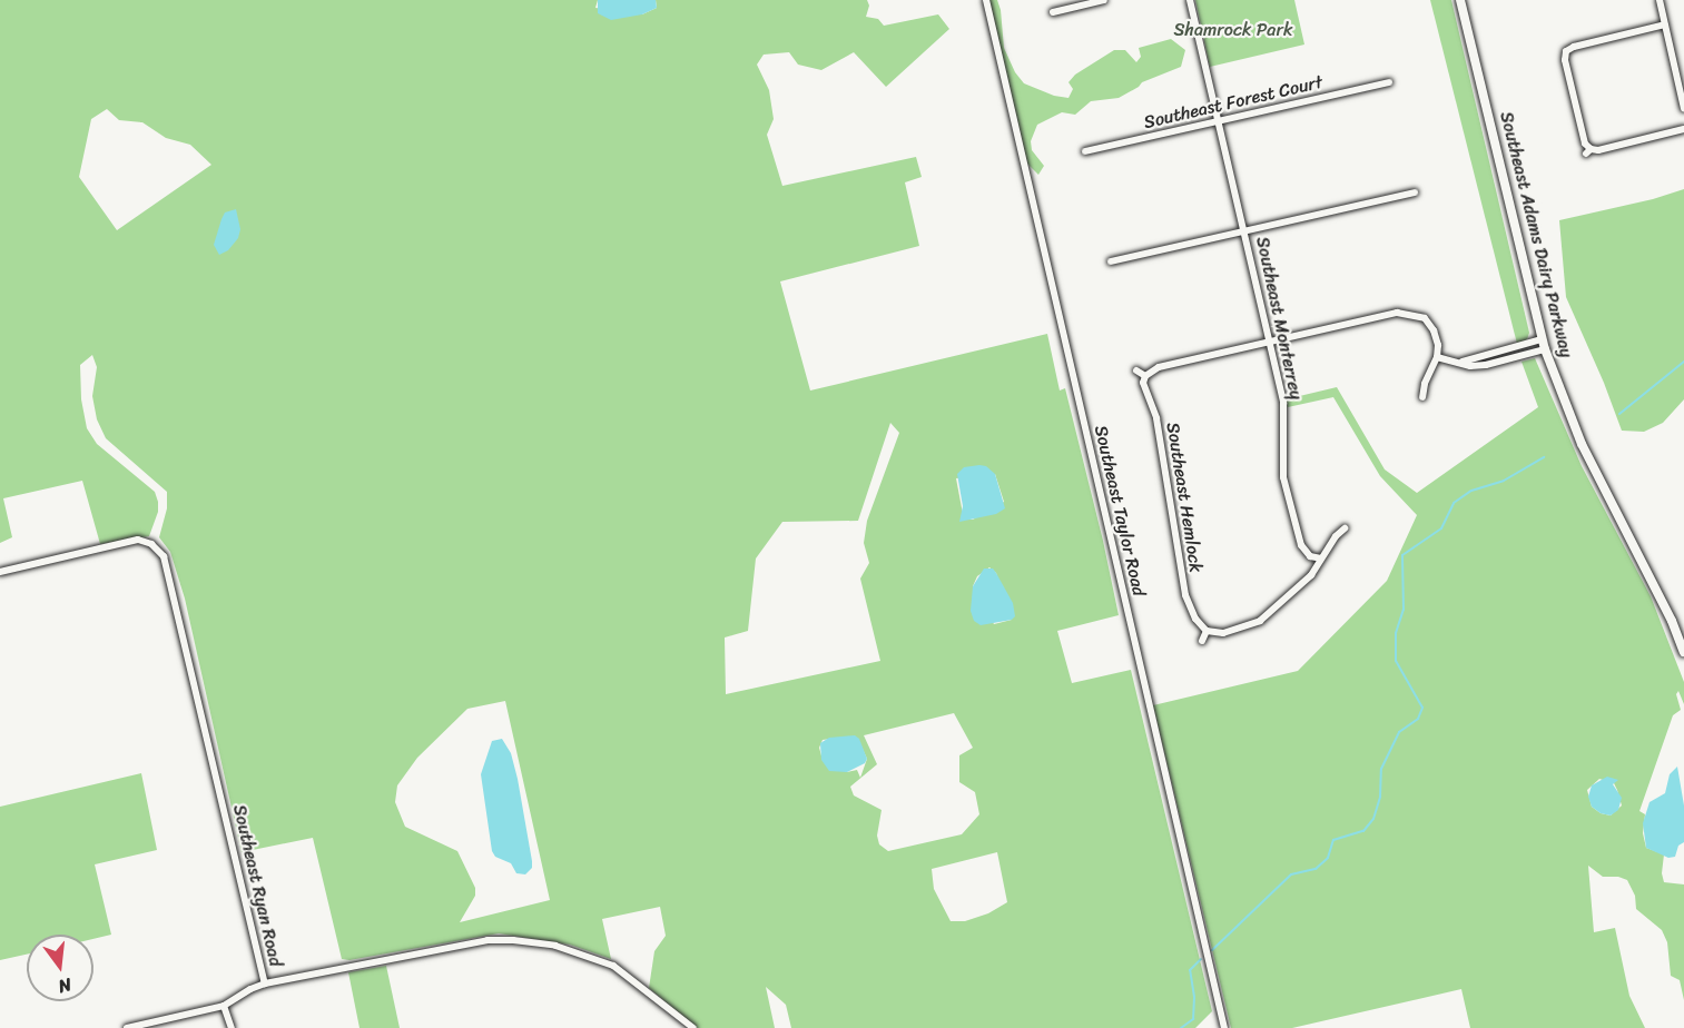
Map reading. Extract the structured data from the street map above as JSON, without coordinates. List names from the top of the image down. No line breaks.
{"streets":{"main road":["Southeast Adams Dairy Parkway"],"street":["Southeast Forest Court","Southeast Monterrey","Southeast Hemlock","Southeast Taylor Road","Southeast Ryan Road"]},"crossings":[["Southeast Forest Court","Southeast Monterrey"]],"parks":["Shamrock Park"],"north":"bottom"}
